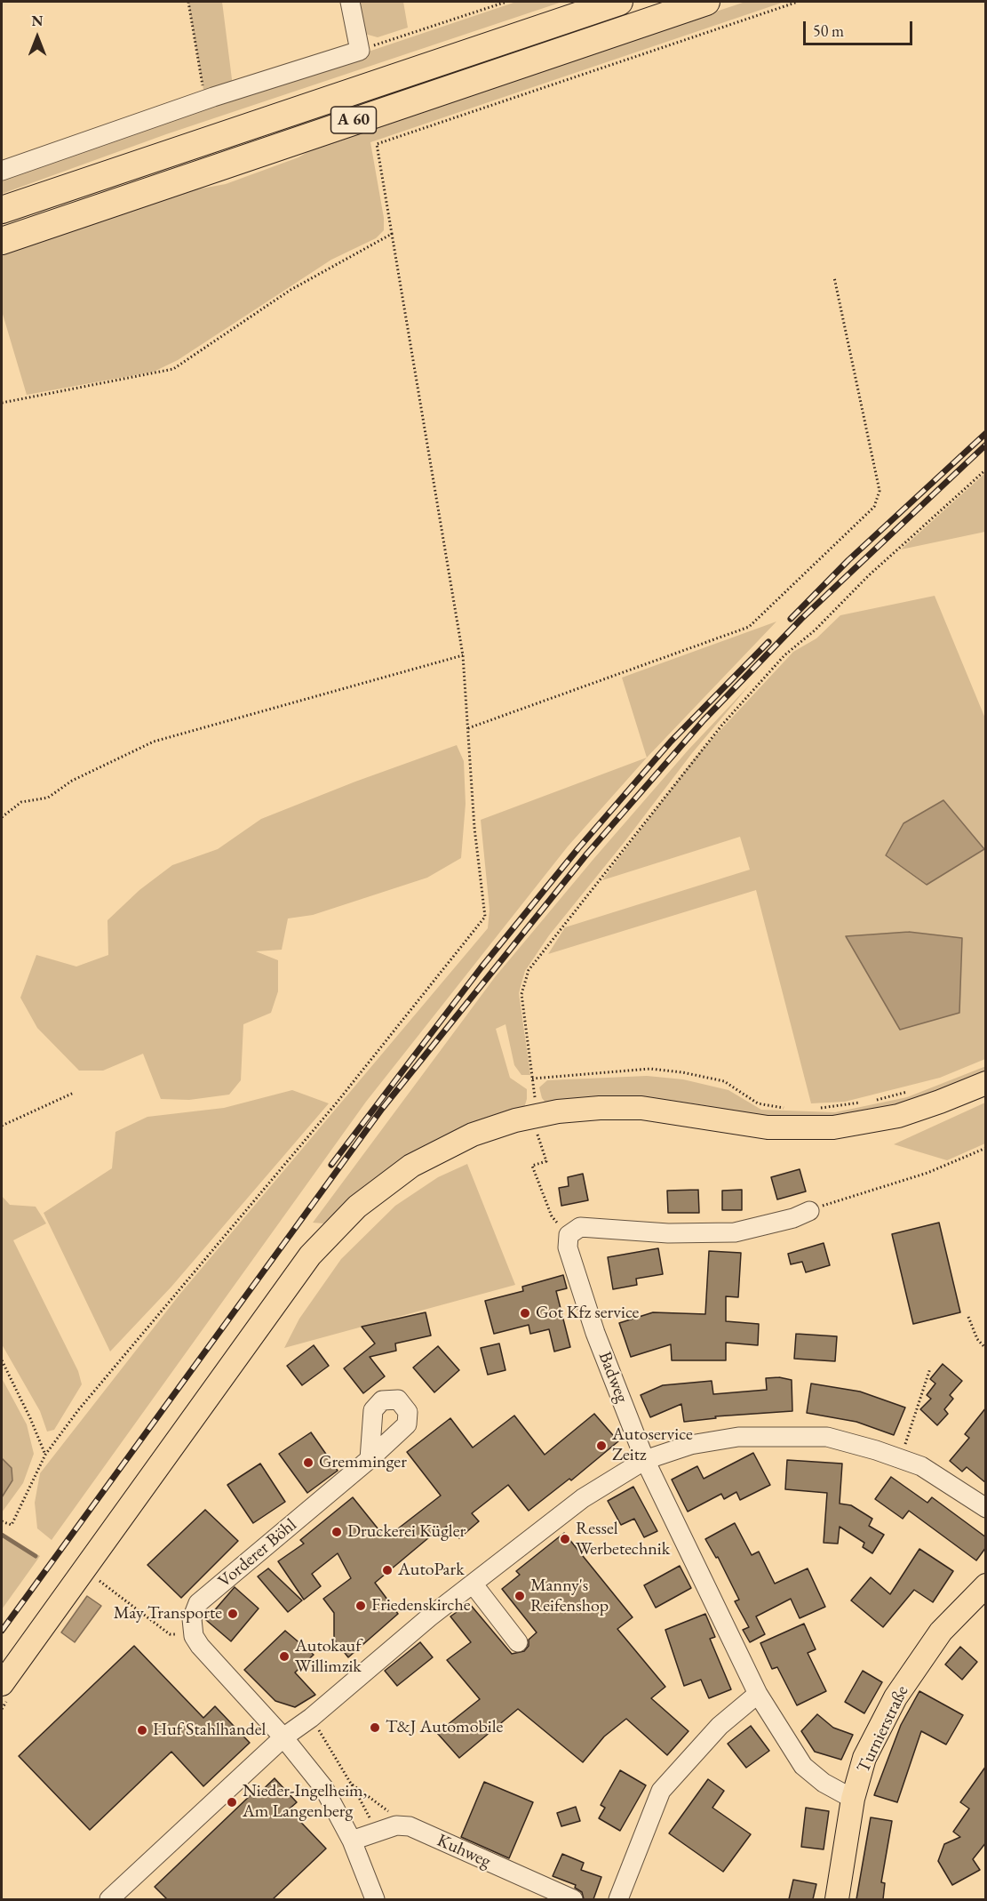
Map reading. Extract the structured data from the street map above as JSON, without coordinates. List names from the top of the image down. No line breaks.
{"streets":{"highway":["A 60"],"main road":["Turnierstraße"],"street":["Badweg","Vorderer Böhl","Kuhweg"]},"crossings":[["Badweg","Turnierstraße"]],"places":["Got Kfz service","Autoservice Zeitz","Gremminger","Druckerei Kügler","Ressel Werbetechnik","AutoPark","Manny's Reifenshop","Friedenskirche","May Transporte","Autokauf Willimzik","T&J Automobile","Huf Stahlhandel","Nieder-Ingelheim, Am Langenberg"],"scale_bar":"50 m","north":"top"}
